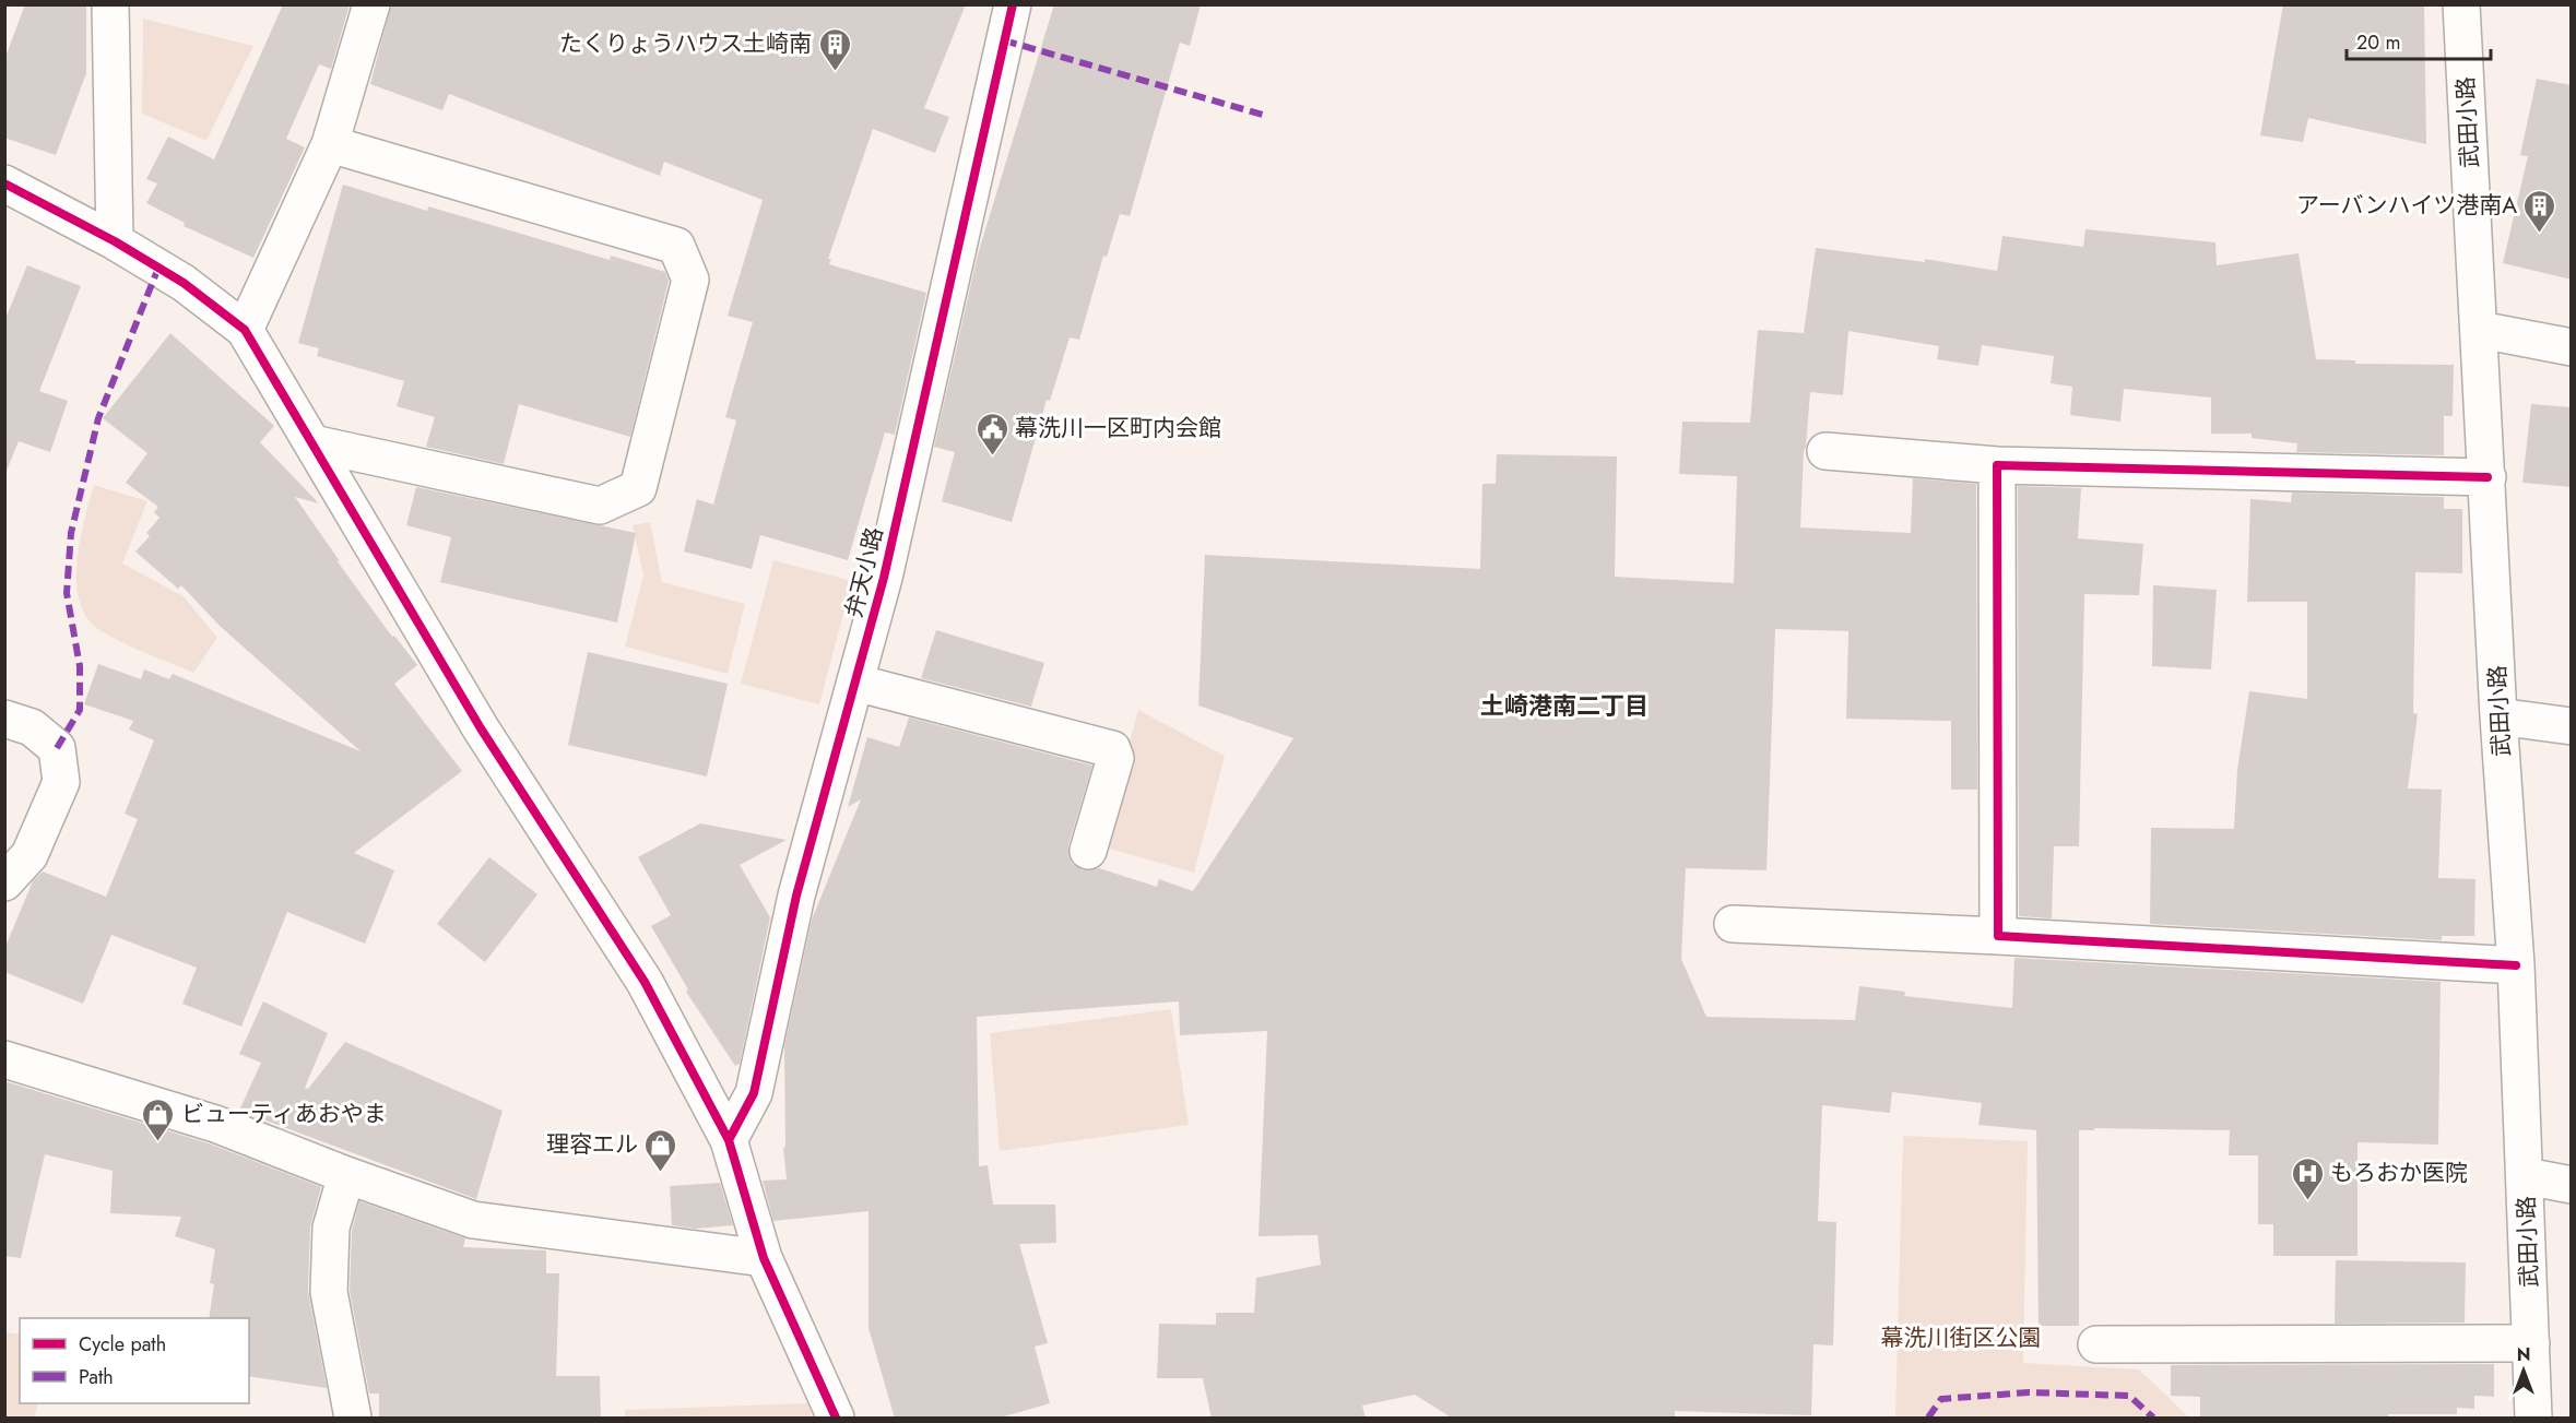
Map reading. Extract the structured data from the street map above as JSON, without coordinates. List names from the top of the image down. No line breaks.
{"streets":{"street":["武田小路","弁天小路"]},"districts":["土崎港南二丁目"],"parks":["幕洗川街区公園"],"places":{"building":["たくりょうハウス土崎南","アーバンハイツ港南A"],"public building":["幕洗川一区町内会館"],"shop":["ビューティあおやま","理容エル"],"hospital":["もろおか医院"]},"legend":["Cycle path","Path"],"scale_bar":"20 m","north":"top"}
